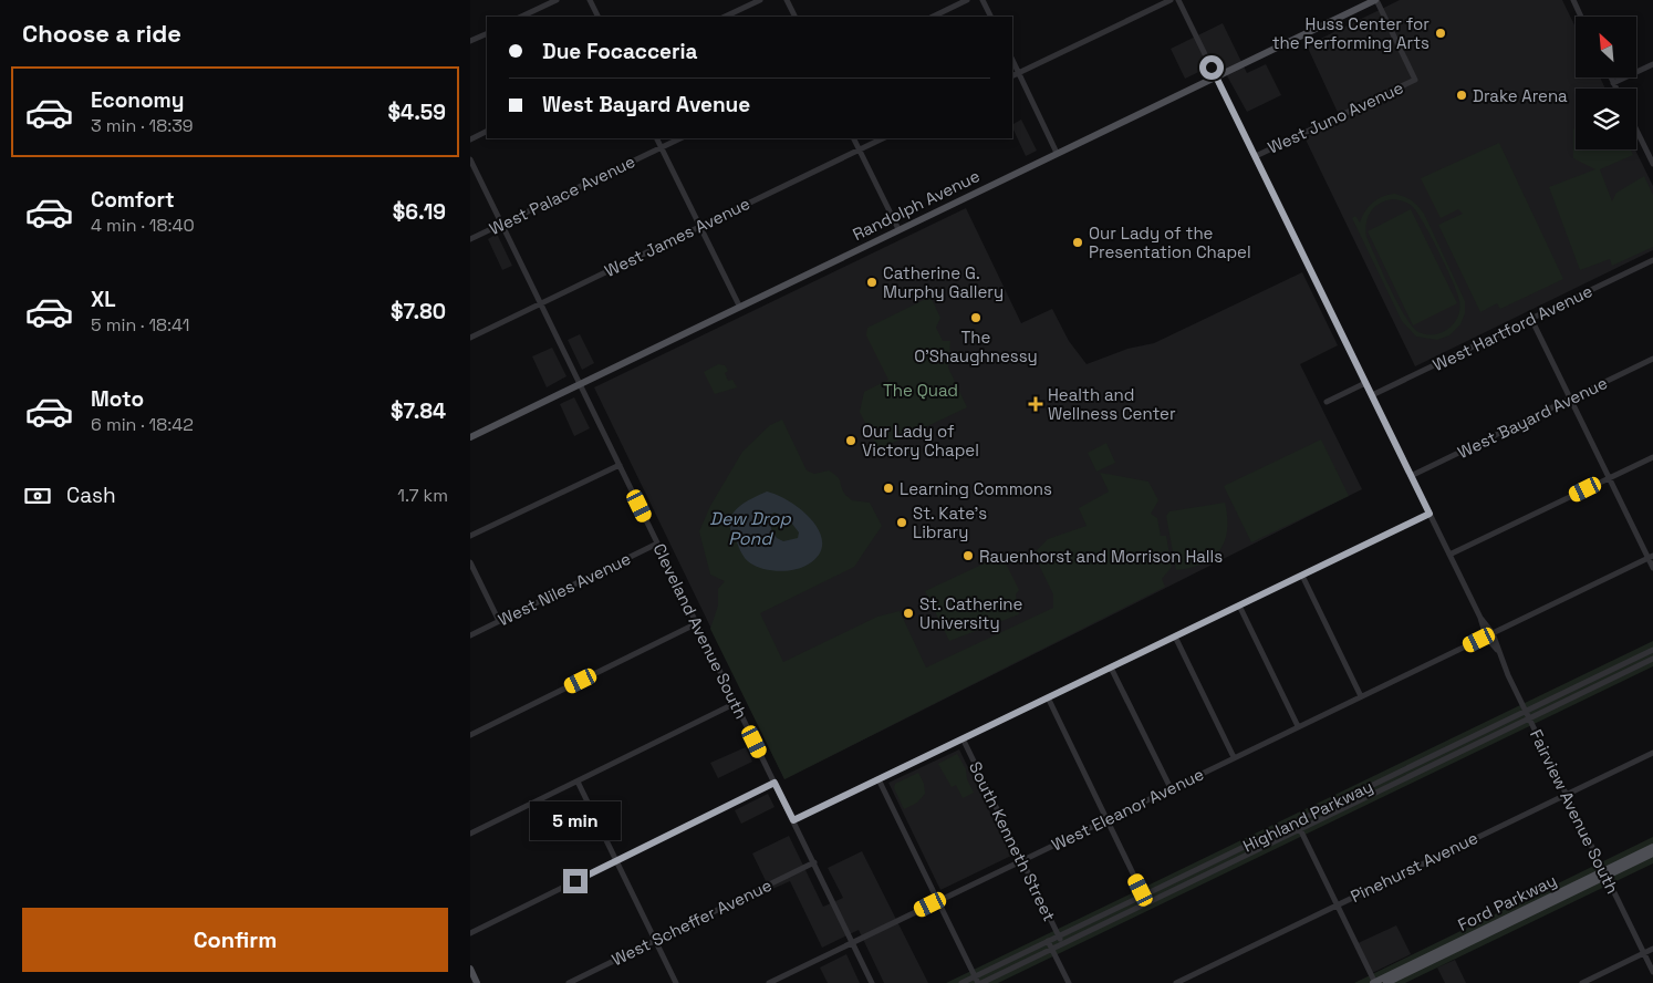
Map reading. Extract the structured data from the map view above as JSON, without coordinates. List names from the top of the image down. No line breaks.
{"streets":{"main road":["Randolph Avenue","Ford Parkway"],"street":["West Juno Avenue","West Palace Avenue","West James Avenue","West Hartford Avenue","West Bayard Avenue","West Niles Avenue","Cleveland Avenue South","West Eleanor Avenue","Fairview Avenue South","Highland Parkway","South Kenneth Street","Pinehurst Avenue","West Scheffer Avenue"]},"crossings":[["West Juno Avenue","Randolph Avenue"],["West Juno Avenue","Fairview Avenue South"],["West Palace Avenue","Cleveland Avenue South"],["Randolph Avenue","Cleveland Avenue South"],["Randolph Avenue","Fairview Avenue South"],["West James Avenue","Cleveland Avenue South"],["West Hartford Avenue","Fairview Avenue South"],["West Bayard Avenue","Fairview Avenue South"],["West Niles Avenue","Cleveland Avenue South"],["Cleveland Avenue South","West Eleanor Avenue"],["Cleveland Avenue South","West Scheffer Avenue"],["West Eleanor Avenue","Fairview Avenue South"],["West Eleanor Avenue","South Kenneth Street"],["Fairview Avenue South","Highland Parkway"],["Fairview Avenue South","Pinehurst Avenue"],["Fairview Avenue South","Ford Parkway"],["Highland Parkway","South Kenneth Street"]],"water":["Dew Drop Pond"],"parks":["The Quad"],"places":{"other":["Huss Center for the Performing Arts","Drake Arena","Our Lady of the Presentation Chapel","Catherine G. Murphy Gallery","The O'Shaughnessy","Our Lady of Victory Chapel","Learning Commons","St. Kate's Library","Rauenhorst and Morrison Halls","St. Catherine University"],"health":["Health and Wellness Center"]},"north":"top left","page":{"heading":"Choose a ride","banner":["Due Focacceria","West Bayard Avenue"],"list":[{"name":"Economy","note":"3 min · 18:39","value":"$4.59"},{"name":"Comfort","note":"4 min · 18:40","value":"$6.19"},{"name":"XL","note":"5 min · 18:41","value":"$7.80"},{"name":"Moto","note":"6 min · 18:42","value":"$7.84"}],"pay":["Cash","1.7 km"],"bubble":"5 min","buttons":"Confirm"}}
